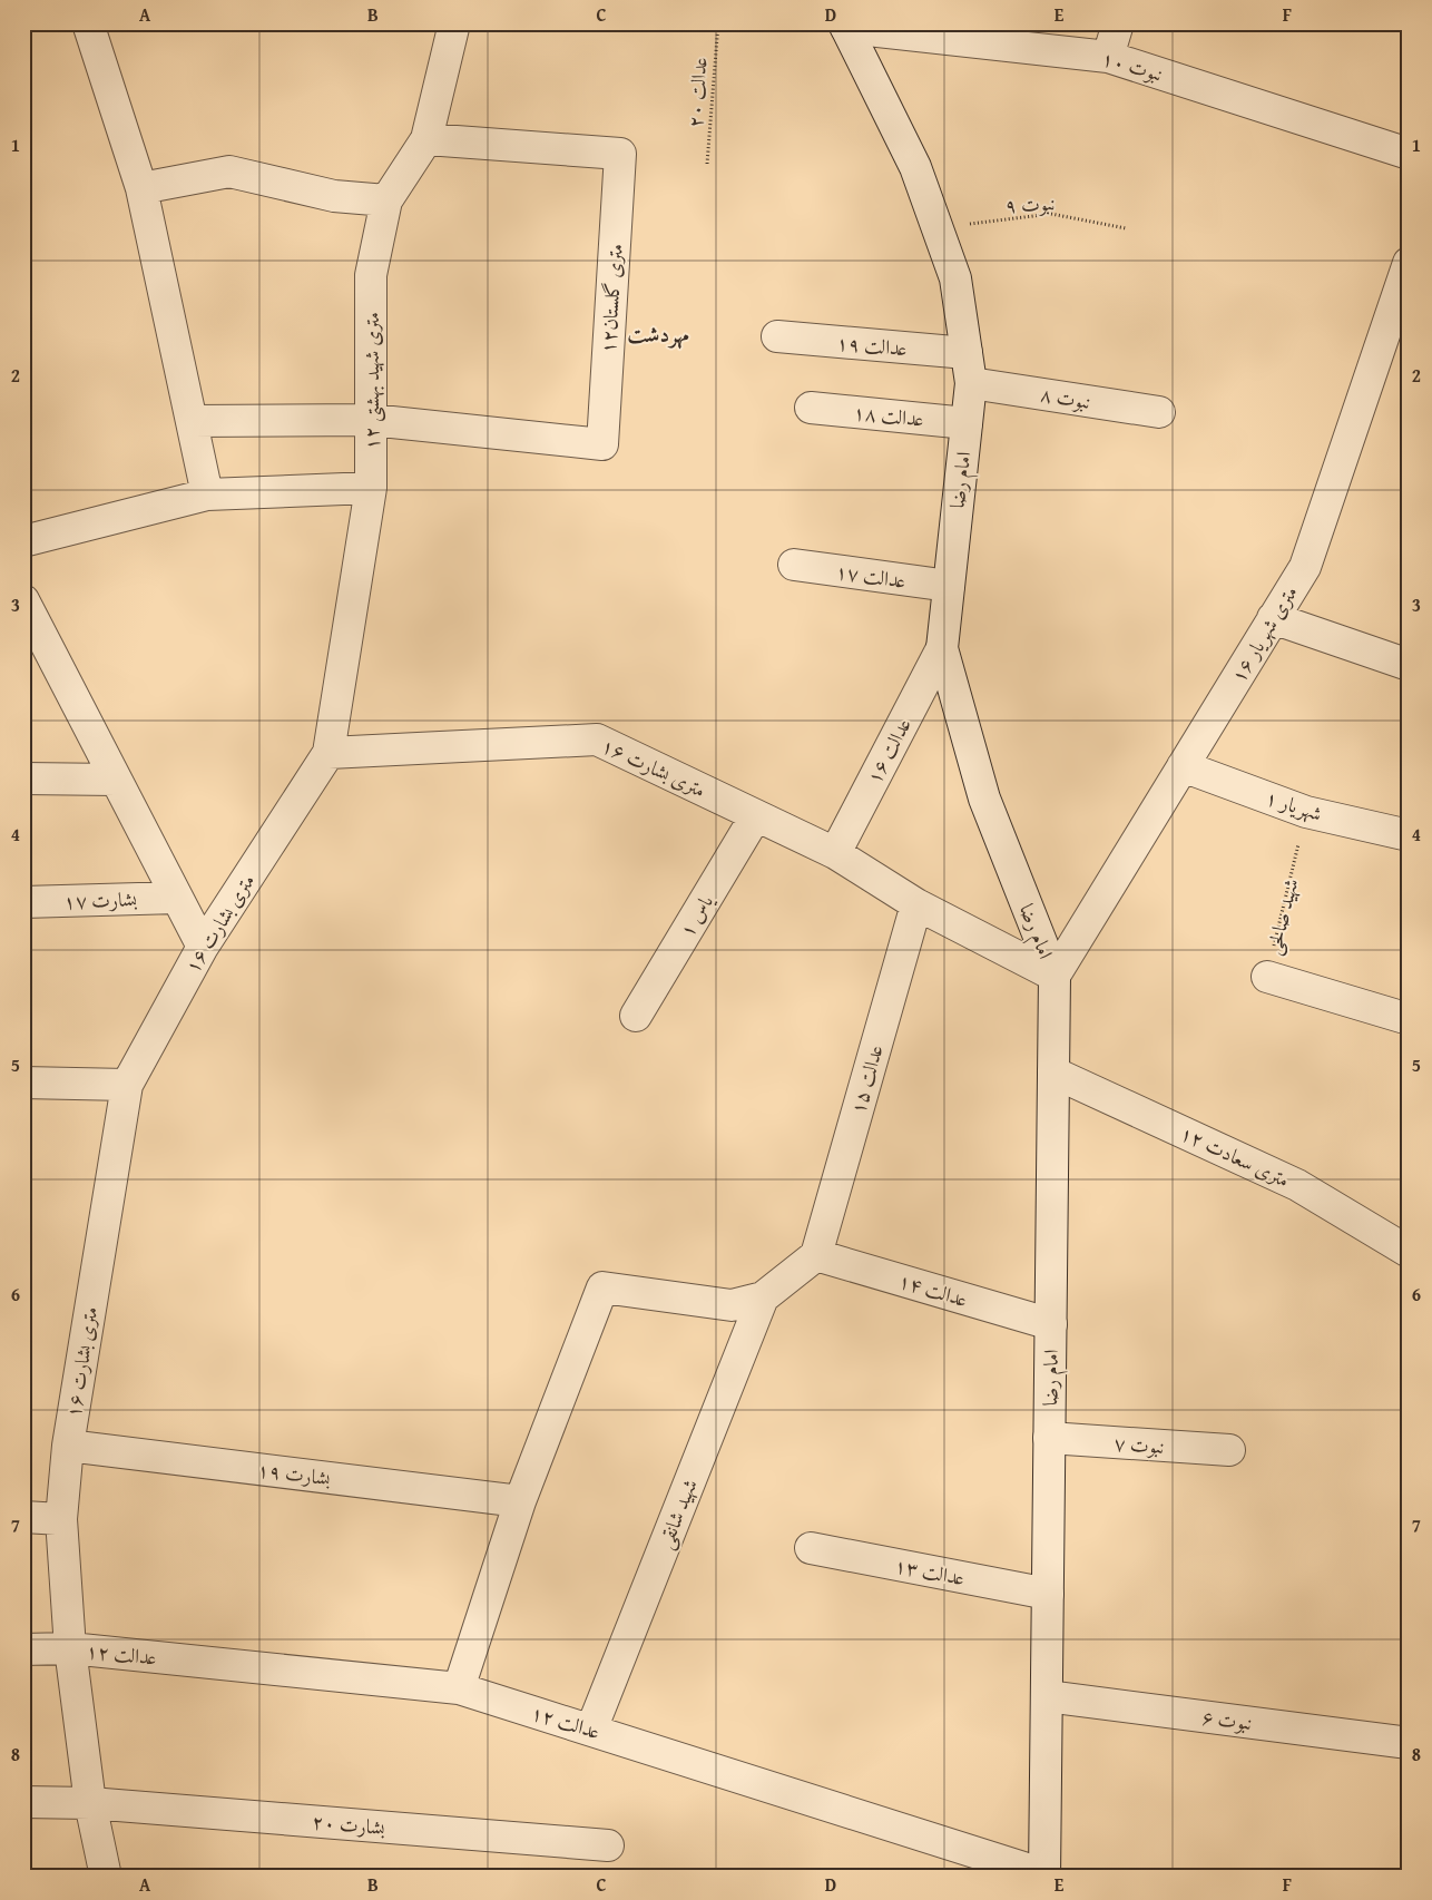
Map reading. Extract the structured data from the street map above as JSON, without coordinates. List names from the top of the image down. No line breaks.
{"streets":{"street":["نبوت ۱۰","۱۲متری گلستان","عدالت ۱۹","۱۲ متری شهید بهشتی","نبوت ۸","عدالت ۱۸","امام رضا","عدالت ۱۷","۱۶ متری شهریار","عدالت ۱۶","۱۶ متری بشارت","شهریار ۱","بشارت ۱۷","یاس ۱","شهید صالحی","عدالت ۱۵","۱۲ متری سعادت","عدالت ۱۴","نبوت ۷","بشارت ۱۹","شهید شانقی","عدالت ۱۳","عدالت ۱۲","نبوت ۶","بشارت ۲۰"],"path":["عدالت ۲۰","نبوت ۹"]},"crossings":[["نبوت ۱۰","امام رضا"],["نبوت ۹","امام رضا"],["۱۲متری گلستان","۱۲ متری شهید بهشتی"],["عدالت ۱۹","امام رضا"],["۱۲ متری شهید بهشتی","۱۶ متری بشارت"],["نبوت ۸","امام رضا"],["عدالت ۱۸","امام رضا"],["امام رضا","عدالت ۱۷"],["امام رضا","۱۶ متری شهریار"],["امام رضا","عدالت ۱۶"],["امام رضا","۱۶ متری بشارت"],["امام رضا","۱۲ متری سعادت"],["امام رضا","عدالت ۱۴"],["امام رضا","نبوت ۷"],["امام رضا","عدالت ۱۳"],["امام رضا","عدالت ۱۲"],["امام رضا","نبوت ۶"],["۱۶ متری شهریار","۱۶ متری بشارت"],["۱۶ متری شهریار","شهریار ۱"],["عدالت ۱۶","۱۶ متری بشارت"],["۱۶ متری بشارت","یاس ۱"],["۱۶ متری بشارت","عدالت ۱۵"],["۱۶ متری بشارت","بشارت ۱۹"],["۱۶ متری بشارت","عدالت ۱۲"],["۱۶ متری بشارت","بشارت ۲۰"],["شهریار ۱","شهید صالحی"],["عدالت ۱۵","عدالت ۱۴"],["شهید شانقی","عدالت ۱۲"]],"districts":["مهردشت"],"grid":{"columns":["A","B","C","D","E","F"],"rows":["1","2","3","4","5","6","7","8"]}}
